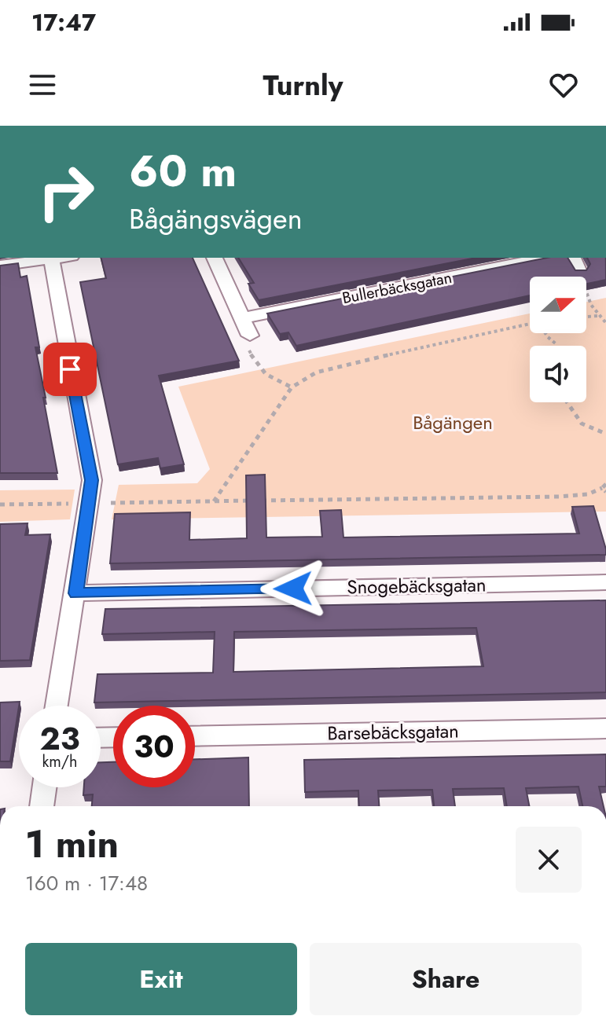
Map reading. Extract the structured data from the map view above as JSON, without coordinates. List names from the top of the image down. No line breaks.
{"streets":{"street":["Bullerbäcksgatan","Snogebäcksgatan","Barsebäcksgatan"]},"parks":["Bågängen"],"north":"right","page":{"status":"17:47","header":"Turnly","turn":["60 m","Bågängsvägen"],"speed":"23 km/h","limit":"30","heading":["1 min","160 m · 17:48"],"buttons":["Exit","Share"]}}
